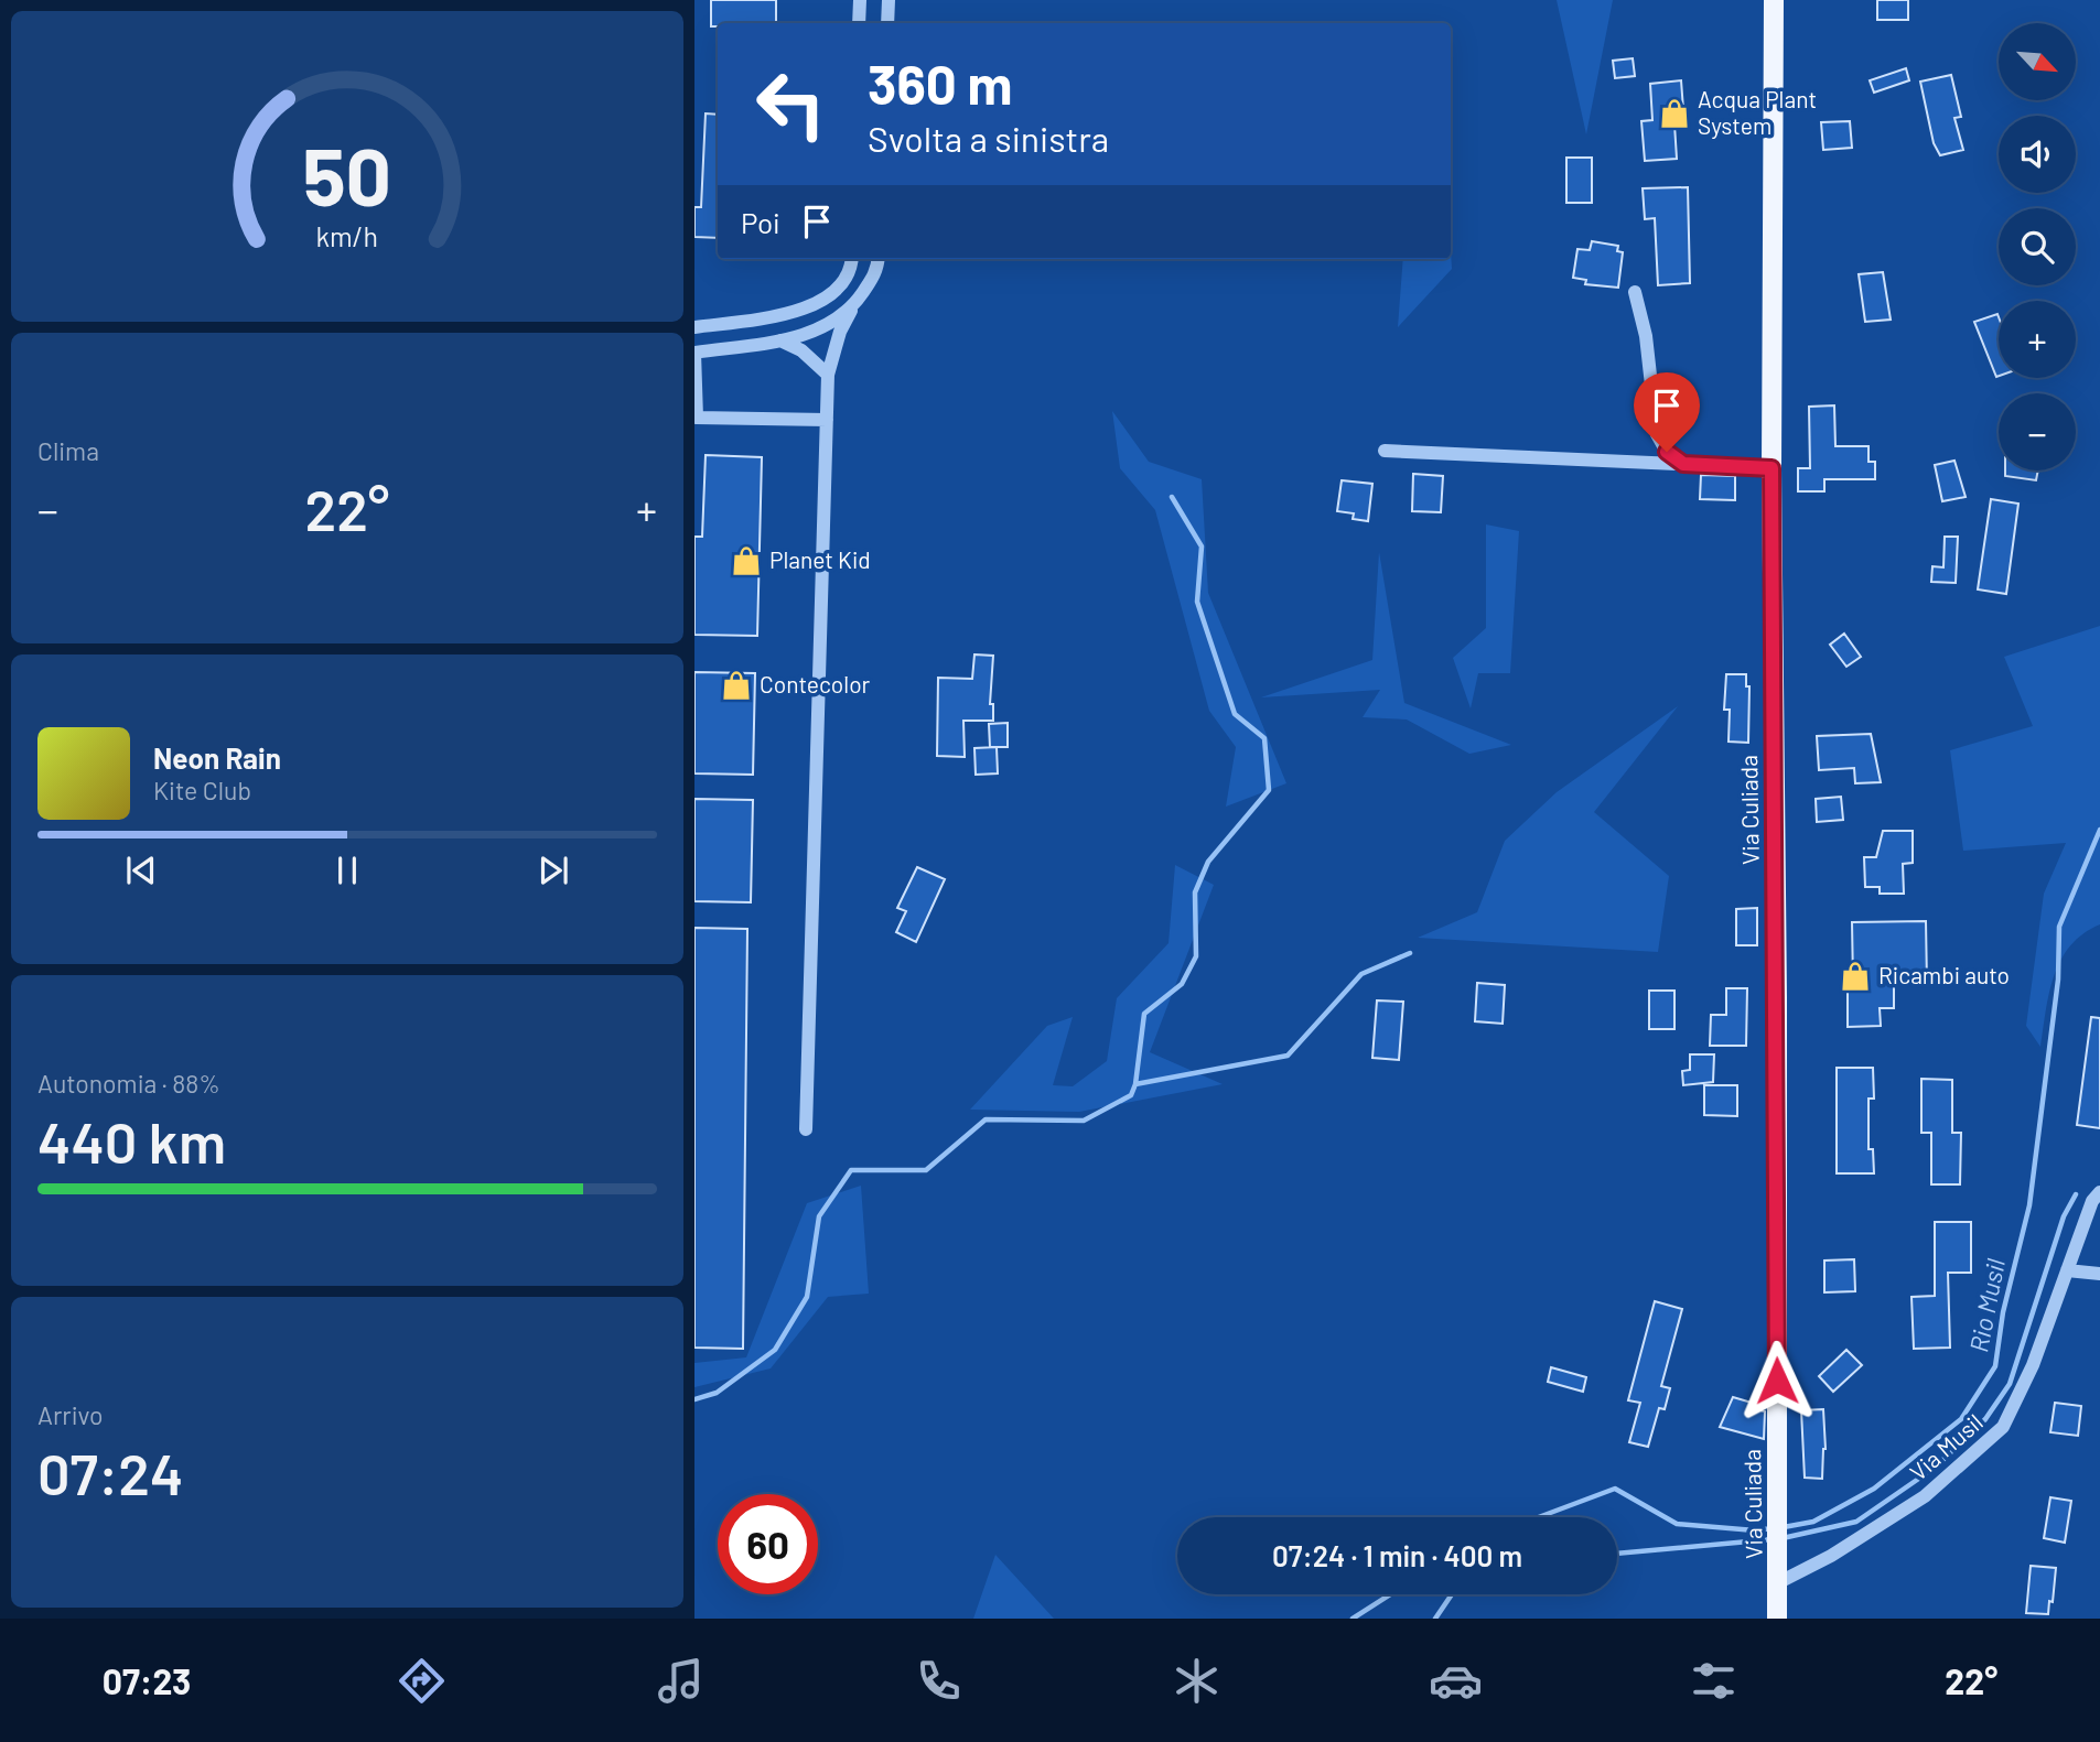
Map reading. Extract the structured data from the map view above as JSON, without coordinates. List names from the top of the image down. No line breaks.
{"streets":{"main road":["Via Culiada"],"street":["Via Musil"]},"crossings":[["Via Culiada","Via Musil"]],"water":["Rio Musil"],"places":{"shop":["Acqua Plant System","Planet Kid","Contecolor","Ricambi auto"]},"north":"bottom right","page":{"map_buttons":["+","−"],"turn":["360 m","Svolta a sinistra"],"then":"Poi","tile":["Clima",["Autonomia · 88%","440 km"],["Arrivo","07:24"]],"heat":["−","22°","+"],"song":["Neon Rain","Kite Club"],"limit":"60","trip":"07:24 · 1 min · 400 m","tabs":["07:23","22°"],"gauge":["50","km/h"]}}
